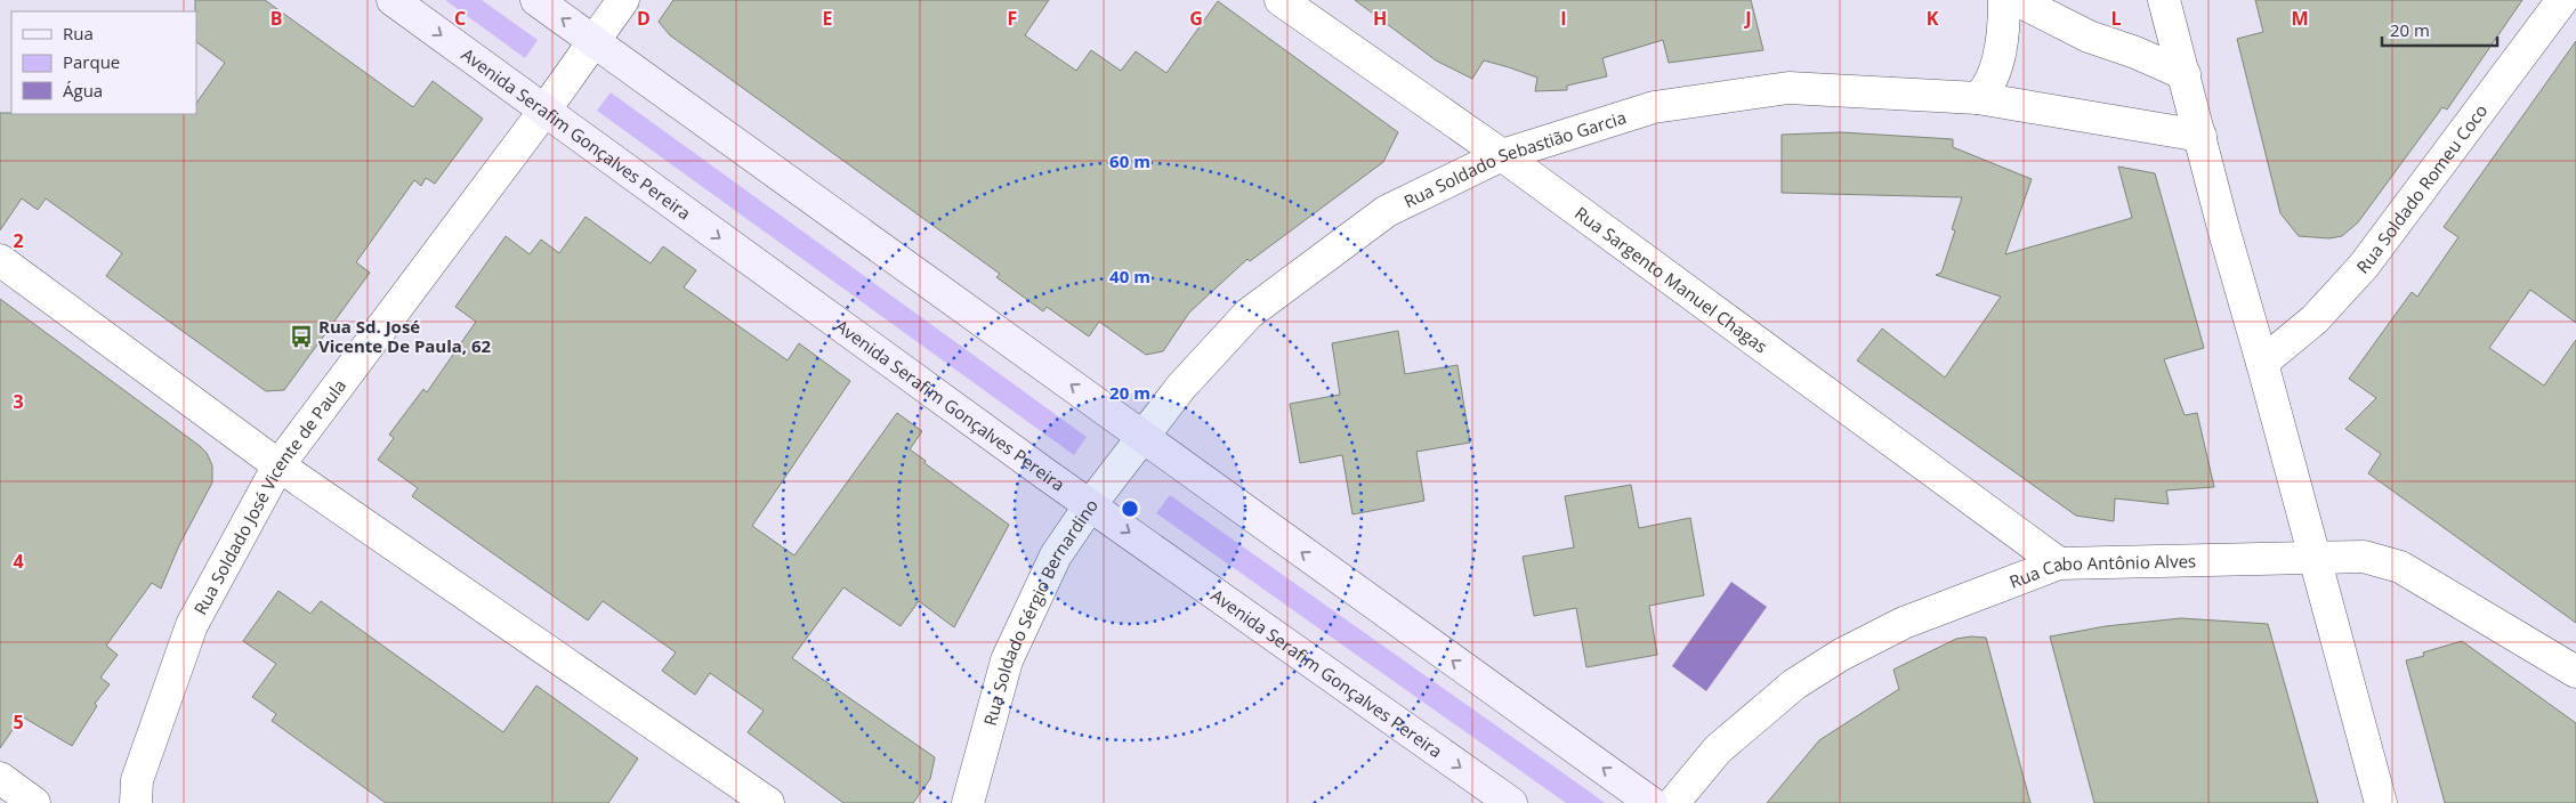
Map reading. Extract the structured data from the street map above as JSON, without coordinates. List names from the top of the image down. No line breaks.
{"streets":{"main road":["Avenida Serafim Gonçalves Pereira"],"street":["Rua Soldado Sebastião Garcia","Rua Soldado Romeu Coco","Rua Sargento Manuel Chagas","Rua Soldado José Vicente de Paula","Rua Cabo Antônio Alves","Rua Soldado Sérgio Bernardino"]},"crossings":[["Avenida Serafim Gonçalves Pereira","Rua Soldado José Vicente de Paula"],["Avenida Serafim Gonçalves Pereira","Rua Soldado Sérgio Bernardino"],["Rua Soldado Sebastião Garcia","Rua Sargento Manuel Chagas"],["Rua Soldado Sebastião Garcia","Rua Soldado Sérgio Bernardino"],["Rua Sargento Manuel Chagas","Rua Cabo Antônio Alves"]],"places":{"bus stop":["Rua Sd. José Vicente De Paula, 62"]},"legend":["Rua","Parque","Água"],"scale_bar":"20 m","grid":{"columns":["B","C","D","E","F","G","H","I","J","K","L","M"],"rows":["2","3","4","5"]},"rings":["60 m","40 m","20 m"]}
